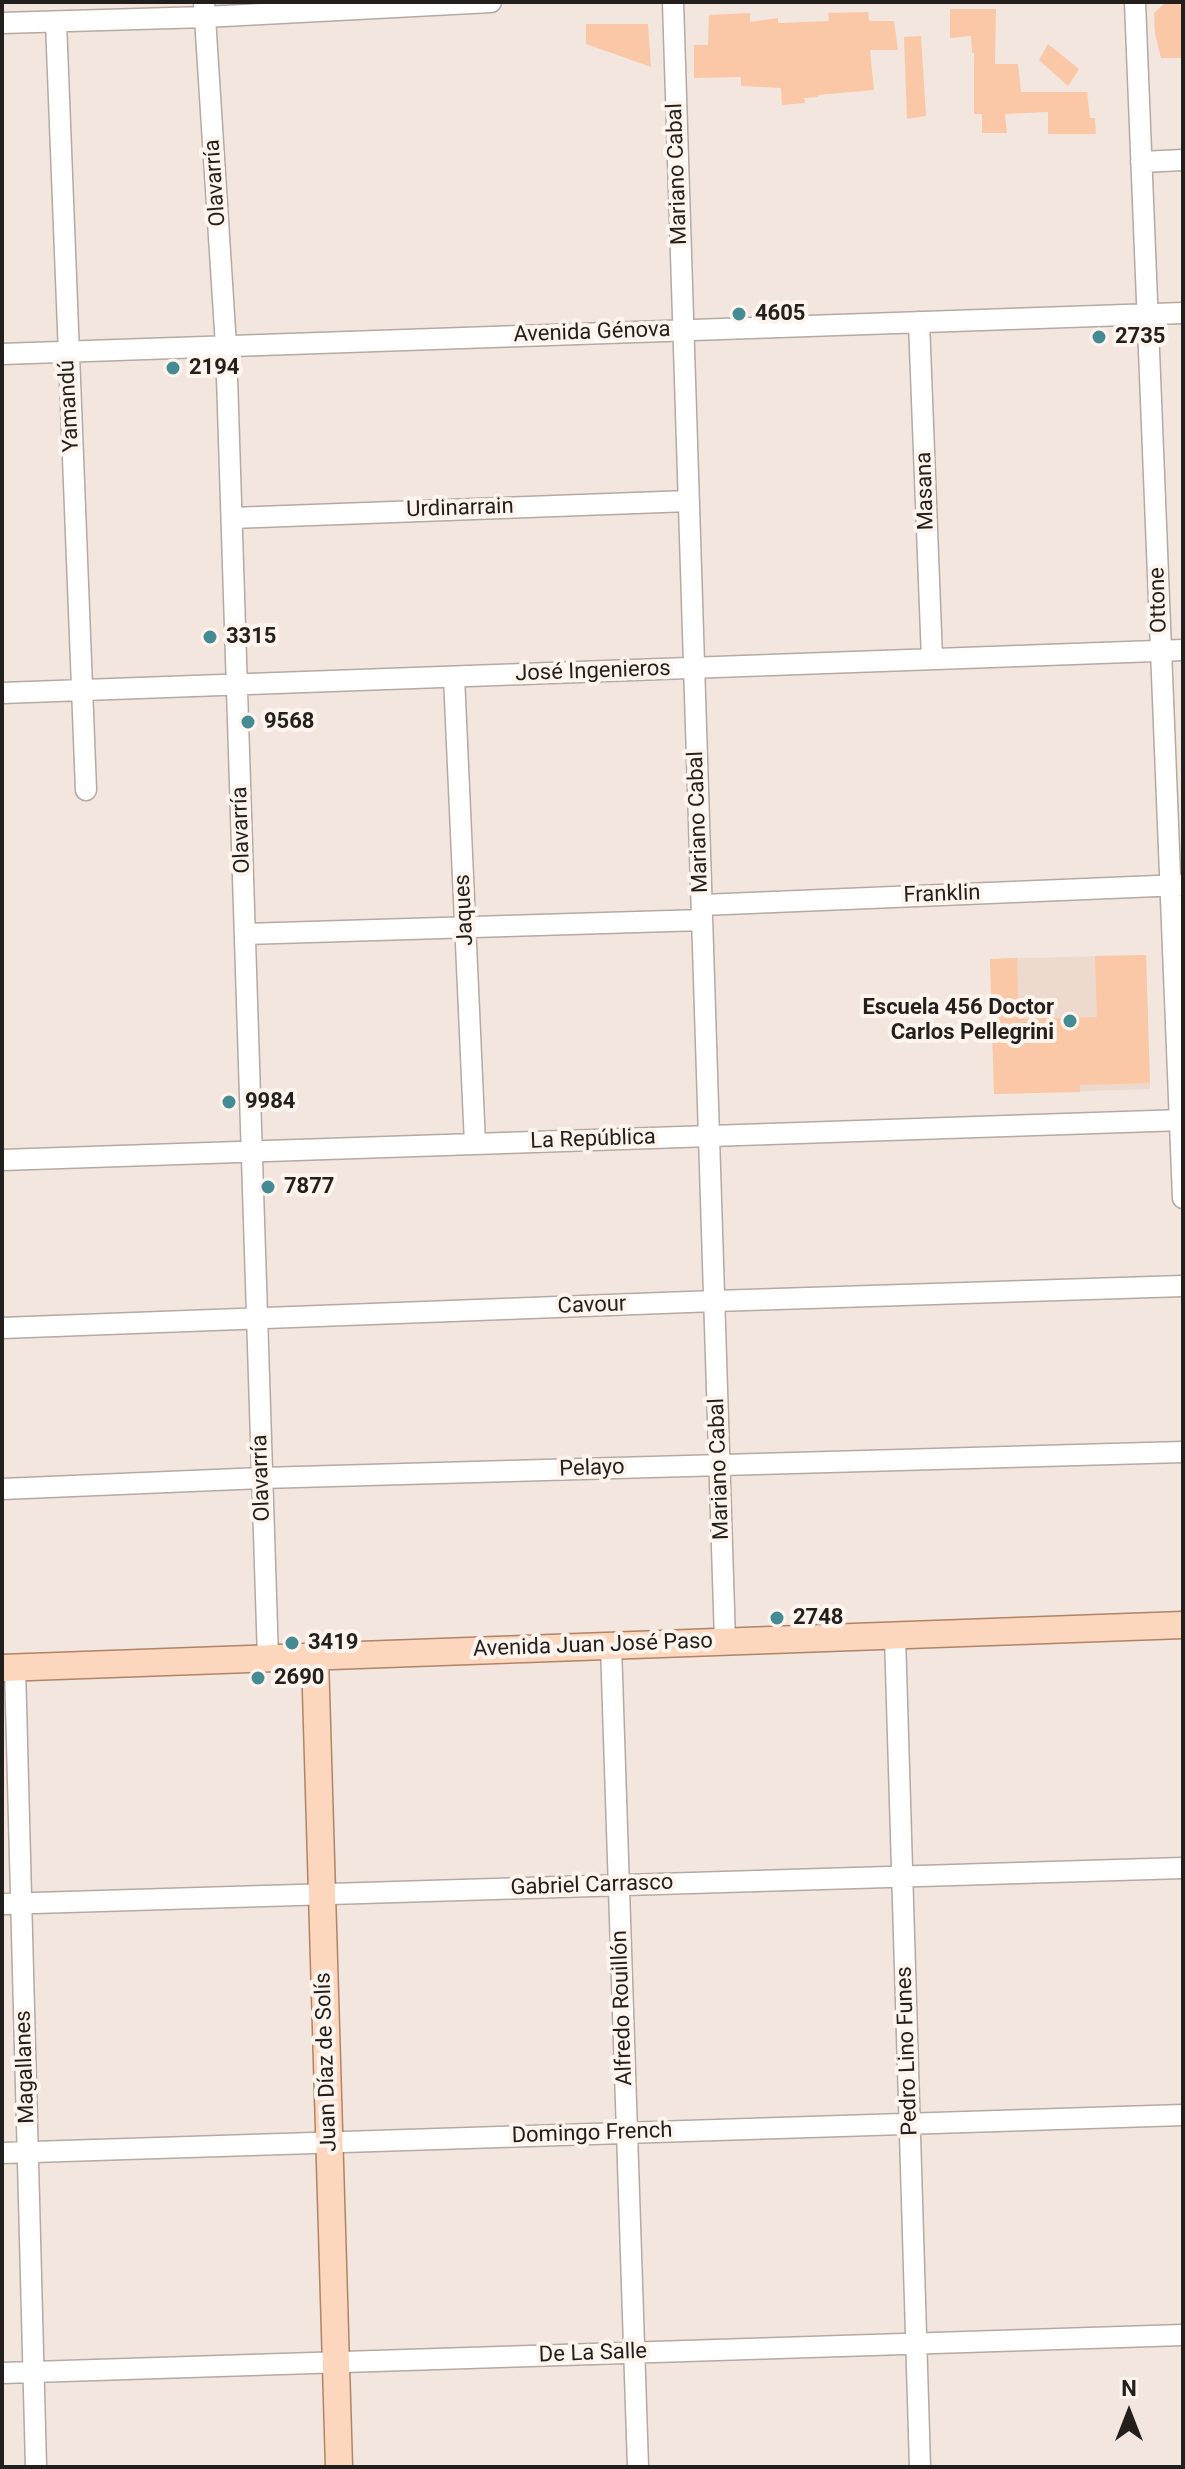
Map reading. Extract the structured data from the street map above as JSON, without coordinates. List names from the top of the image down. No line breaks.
{"streets":{"main road":["Avenida Juan José Paso","Juan Díaz de Solís"],"street":["Mariano Cabal","Olavarría","Avenida Génova","Yamandú","Masana","Urdinarrain","Ottone","José Ingenieros","Franklin","Jaques","La República","Cavour","Pelayo","Gabriel Carrasco","Alfredo Rouillón","Pedro Lino Funes","Magallanes","Domingo French","De La Salle"]},"crossings":[["Mariano Cabal","Avenida Génova"],["Mariano Cabal","Urdinarrain"],["Mariano Cabal","José Ingenieros"],["Mariano Cabal","Franklin"],["Mariano Cabal","La República"],["Mariano Cabal","Cavour"],["Mariano Cabal","Pelayo"],["Mariano Cabal","Avenida Juan José Paso"],["Olavarría","Avenida Génova"],["Olavarría","Urdinarrain"],["Olavarría","José Ingenieros"],["Olavarría","Franklin"],["Olavarría","La República"],["Olavarría","Cavour"],["Olavarría","Pelayo"],["Olavarría","Avenida Juan José Paso"],["Avenida Génova","Yamandú"],["Avenida Génova","Masana"],["Avenida Génova","Ottone"],["Yamandú","José Ingenieros"],["Masana","José Ingenieros"],["Ottone","José Ingenieros"],["Ottone","Franklin"],["Ottone","La República"],["José Ingenieros","Jaques"],["Franklin","Jaques"],["Jaques","La República"],["Avenida Juan José Paso","Alfredo Rouillón"],["Avenida Juan José Paso","Pedro Lino Funes"],["Avenida Juan José Paso","Juan Díaz de Solís"],["Avenida Juan José Paso","Magallanes"],["Gabriel Carrasco","Alfredo Rouillón"],["Gabriel Carrasco","Pedro Lino Funes"],["Gabriel Carrasco","Juan Díaz de Solís"],["Gabriel Carrasco","Magallanes"],["Alfredo Rouillón","Domingo French"],["Alfredo Rouillón","De La Salle"],["Pedro Lino Funes","Domingo French"],["Pedro Lino Funes","De La Salle"],["Juan Díaz de Solís","Domingo French"],["Juan Díaz de Solís","De La Salle"],["Magallanes","Domingo French"],["Magallanes","De La Salle"]],"places":["4605","2735","2194","3315","9568","Escuela 456 Doctor Carlos Pellegrini","9984","7877","2748","3419","2690"],"north":"top"}
